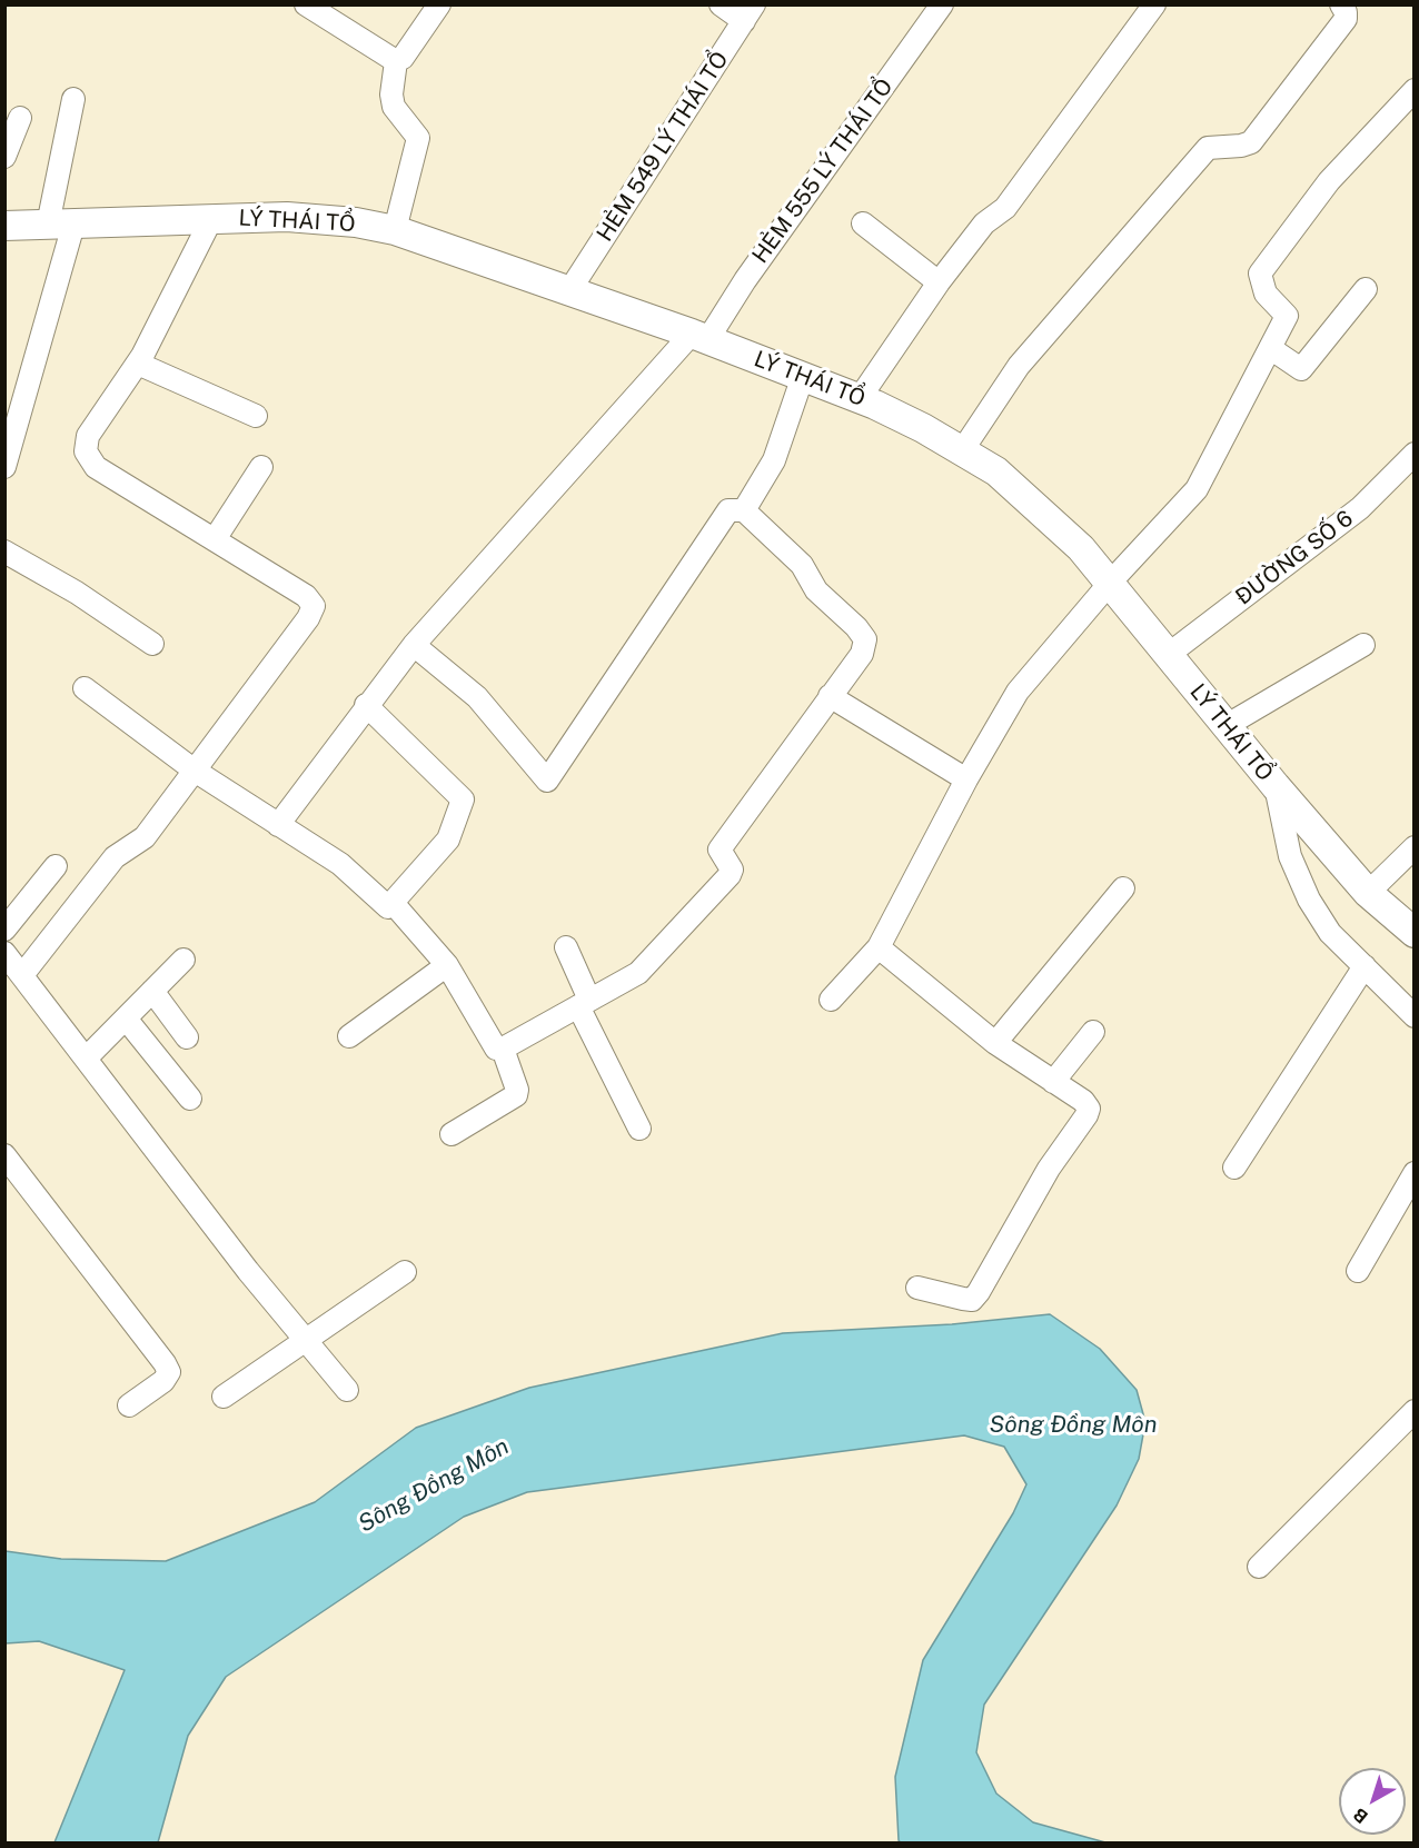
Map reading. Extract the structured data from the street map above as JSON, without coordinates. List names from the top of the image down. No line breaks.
{"streets":{"main road":["LÝ THÁI TỔ"],"street":["HẺM 549 LÝ THÁI TỔ","HẺM 555 LÝ THÁI TỔ","ĐƯỜNG SỐ 6"]},"crossings":[["HẺM 549 LÝ THÁI TỔ","LÝ THÁI TỔ"],["HẺM 555 LÝ THÁI TỔ","LÝ THÁI TỔ"],["LÝ THÁI TỔ","ĐƯỜNG SỐ 6"]],"water":["Sông Đồng Môn"],"north":"bottom left"}
